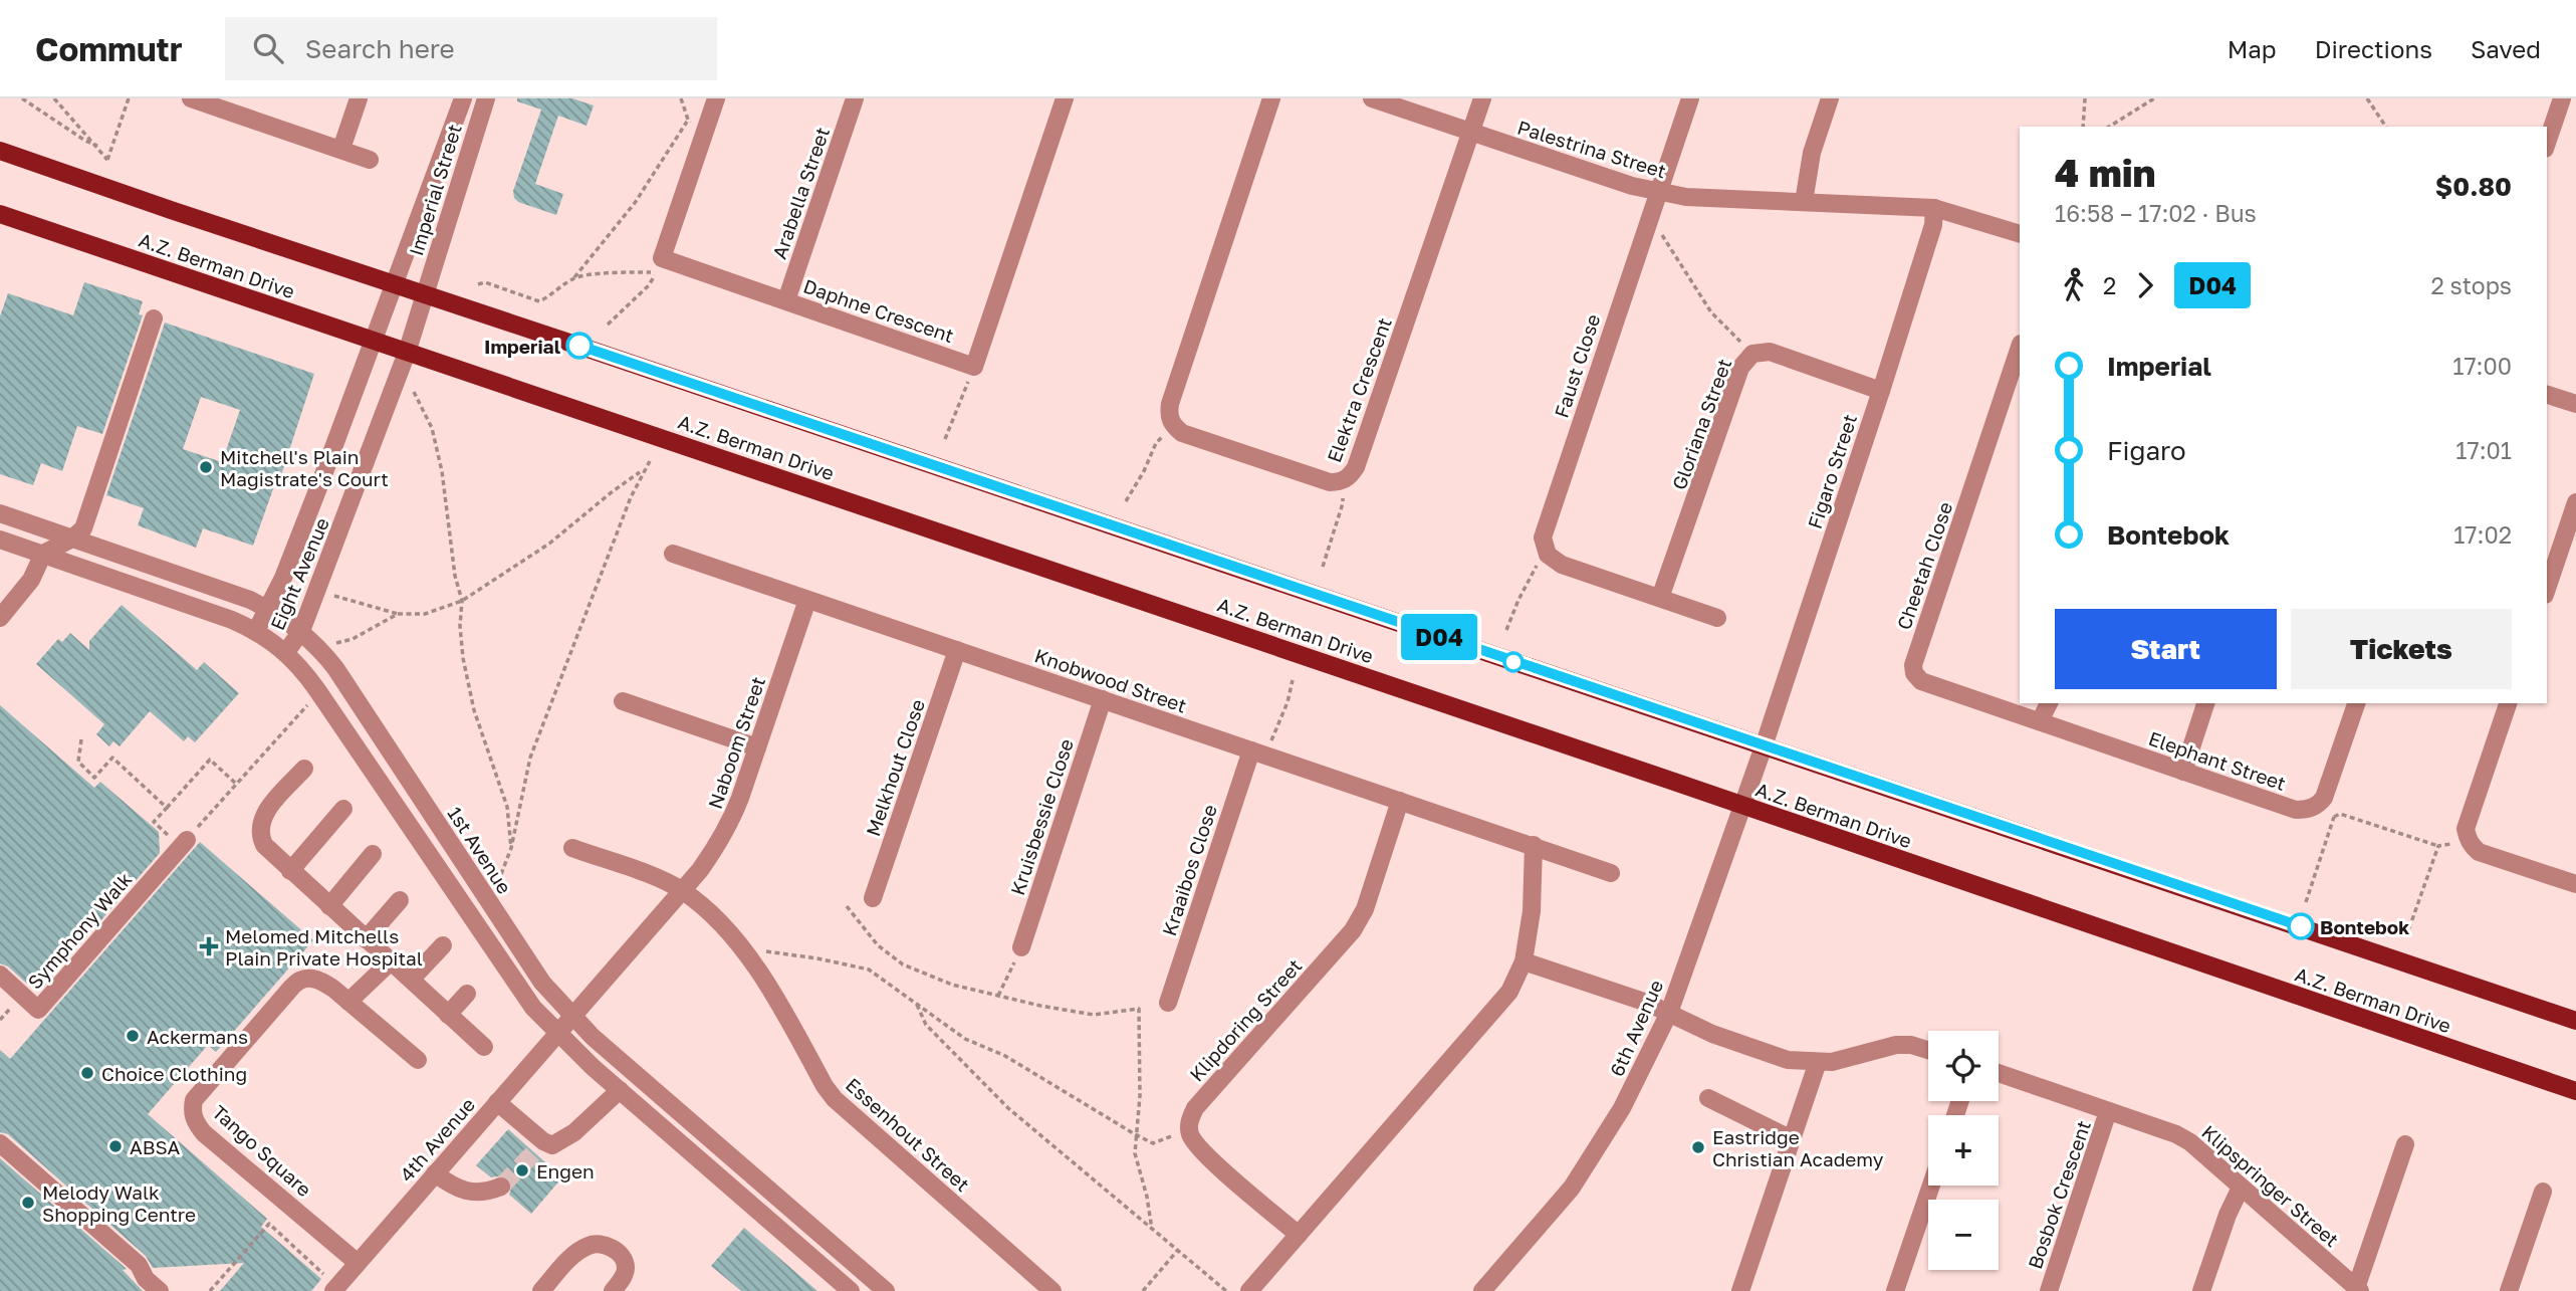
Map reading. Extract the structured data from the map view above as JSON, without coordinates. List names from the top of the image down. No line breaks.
{"streets":{"main road":["A.Z. Berman Drive"],"street":["Palestrina Street","Imperial Street","Arabella Street","Daphne Crescent","Faust Close","Elektra Crescent","Gloriana Street","Figaro Street","Cheetah Close","Eight Avenue","Knobwood Street","Naboom Street","Elephant Street","Melkhout Close","Kruisbessie Close","1st Avenue","Kraaibos Close","Symphony Walk","Klipdoring Street","6th Avenue","Essenhout Street","4th Avenue","Tango Square","Klipspringer Street","Bosbok Crescent"]},"crossings":[["Palestrina Street","Faust Close"],["Palestrina Street","Elektra Crescent"],["Palestrina Street","Figaro Street"],["Imperial Street","A.Z. Berman Drive"],["Imperial Street","Eight Avenue"],["Arabella Street","Daphne Crescent"],["A.Z. Berman Drive","Figaro Street"],["A.Z. Berman Drive","Eight Avenue"],["A.Z. Berman Drive","6th Avenue"],["Gloriana Street","Figaro Street"],["Figaro Street","6th Avenue"],["Cheetah Close","Elephant Street"],["Eight Avenue","1st Avenue"],["Knobwood Street","Naboom Street"],["Knobwood Street","Melkhout Close"],["Knobwood Street","Kruisbessie Close"],["Knobwood Street","Kraaibos Close"],["Knobwood Street","Klipdoring Street"],["Naboom Street","1st Avenue"],["Naboom Street","Essenhout Street"],["Naboom Street","4th Avenue"],["1st Avenue","4th Avenue"],["4th Avenue","Tango Square"],["Klipspringer Street","Bosbok Crescent"]],"places":{"other":["Imperial","Mitchell's Plain Magistrate's Court","Bontebok","Ackermans","Choice Clothing","ABSA","Eastridge Christian Academy","Engen","Melody Walk Shopping Centre"],"health":["Melomed Mitchells Plain Private Hospital"]},"lines":["bus line D04"],"page":{"header":"Commutr","search":"Search here","nav":["Map","Directions","Saved"],"on_map":"D04","heading":["4 min","16:58 – 17:02 · Bus","$0.80"],"legs":["2","D04","2 stops"],"list":[{"name":"Imperial","value":"17:00"},{"name":"Figaro","value":"17:01"},{"name":"Bontebok","value":"17:02"}],"buttons":["Start","Tickets"],"map_buttons":["+","−"]}}
